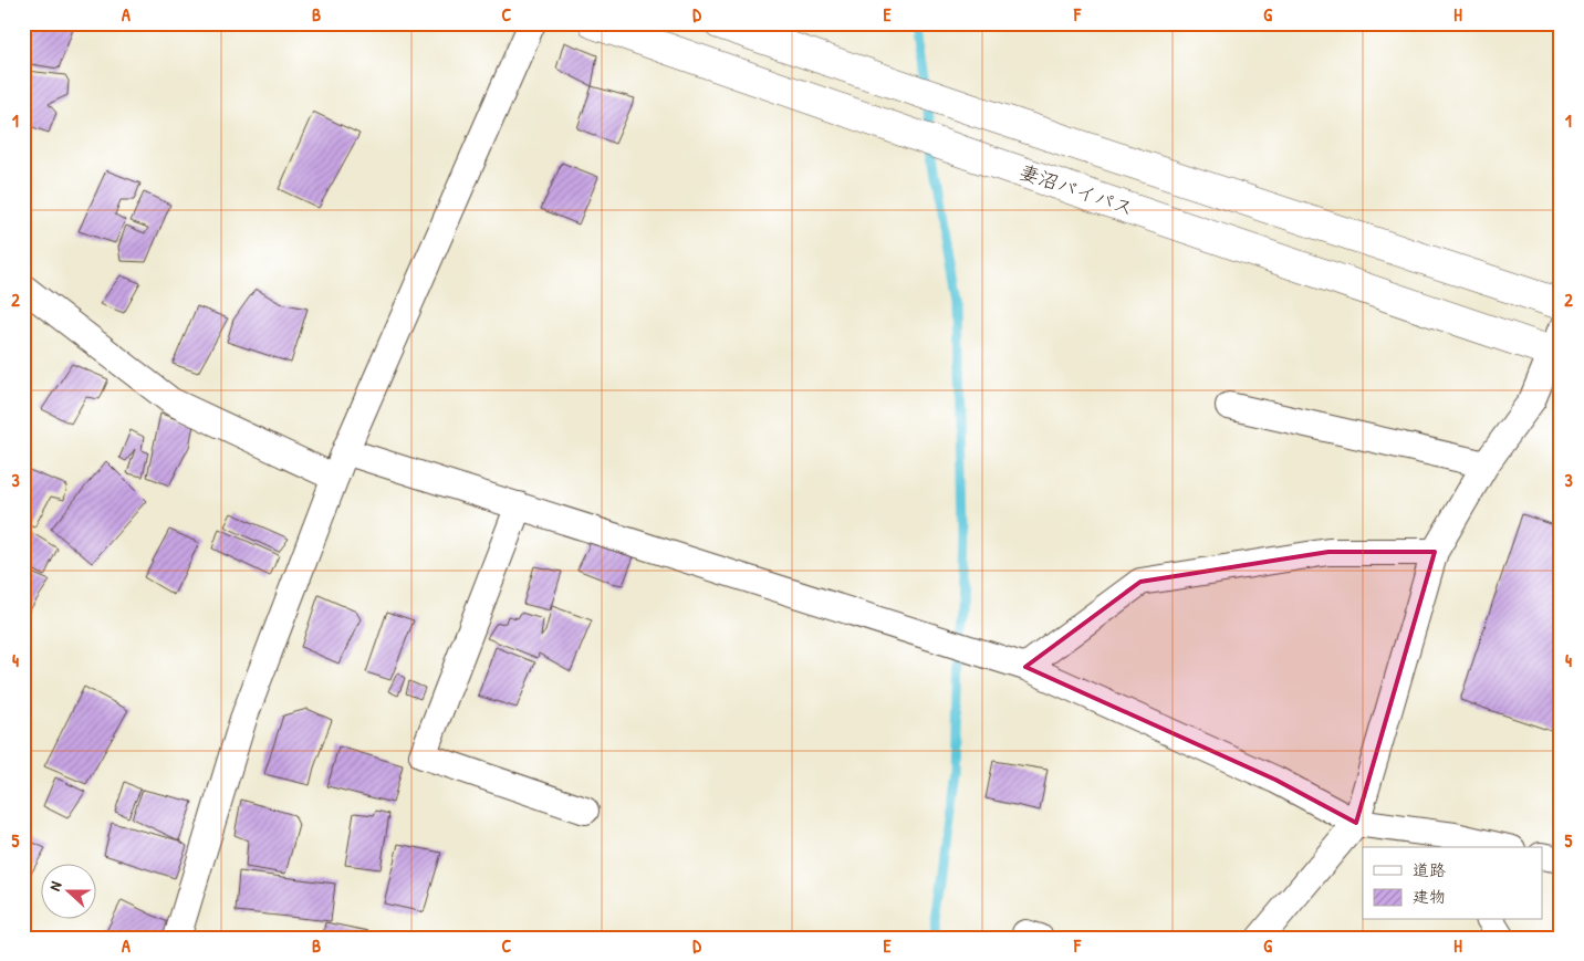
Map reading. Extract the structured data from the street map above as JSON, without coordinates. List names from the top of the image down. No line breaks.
{"streets":{"highway":["妻沼バイパス"]},"legend":["道路","建物"],"north":"left","grid":{"columns":["A","B","C","D","E","F","G","H"],"rows":["1","2","3","4","5"]}}
